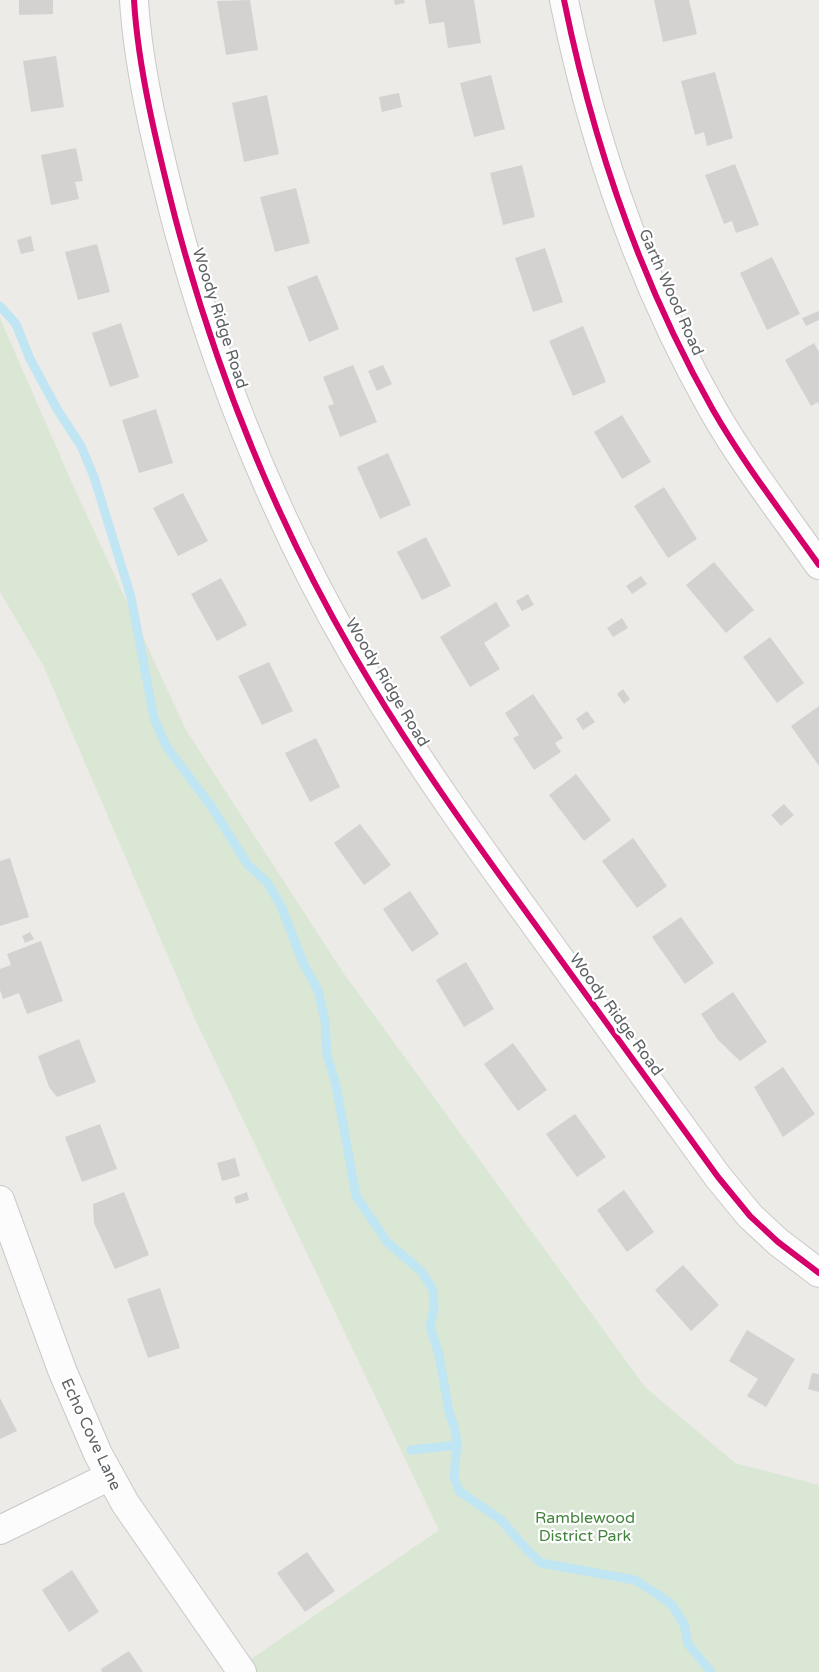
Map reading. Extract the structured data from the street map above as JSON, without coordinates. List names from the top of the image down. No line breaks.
{"streets":{"street":["Garth Wood Road","Woody Ridge Road","Echo Cove Lane"]},"parks":["Ramblewood District Park"]}
